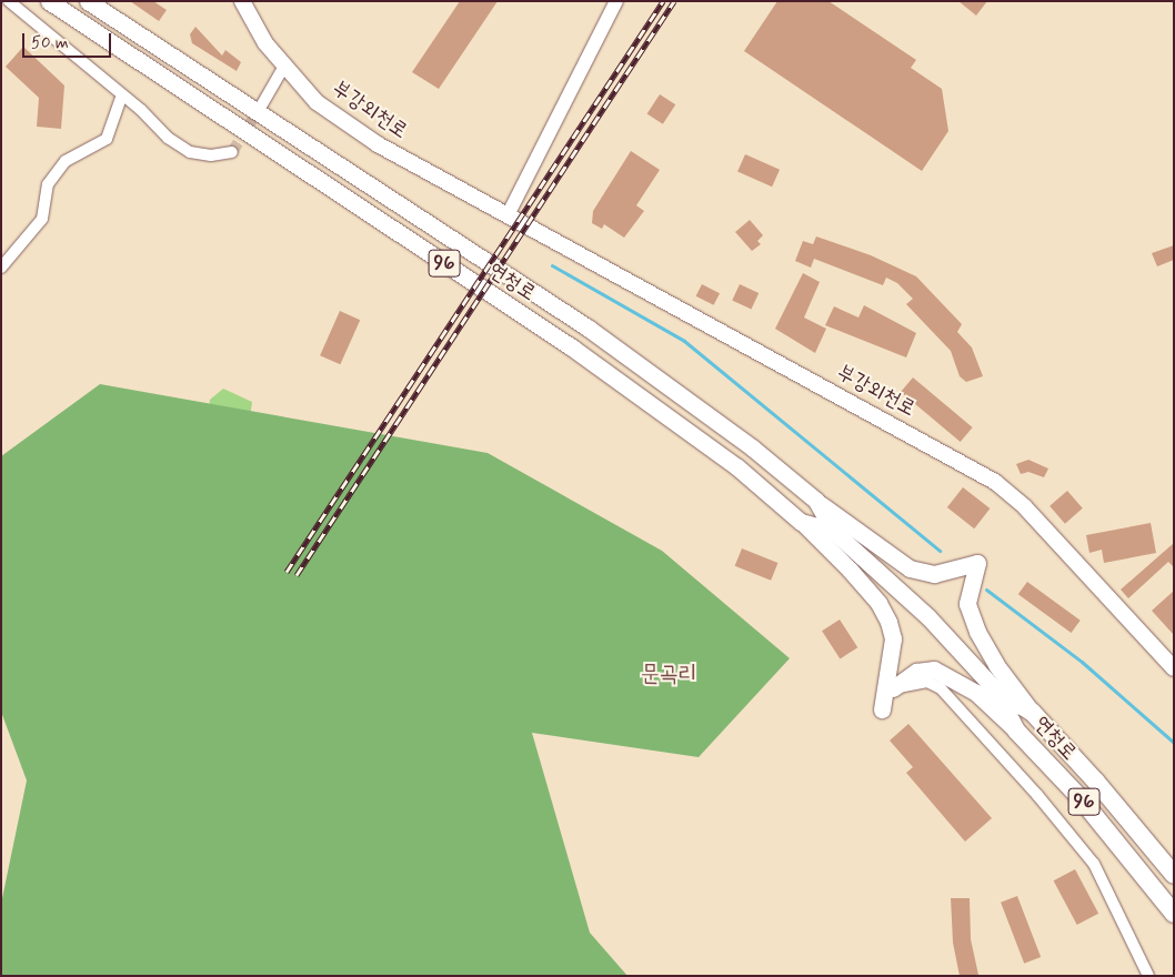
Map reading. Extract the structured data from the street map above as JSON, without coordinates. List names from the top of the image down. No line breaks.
{"streets":{"highway":["96","연청로"],"main road":["부강외천로"]},"districts":["문곡리"],"scale_bar":"50 m"}
